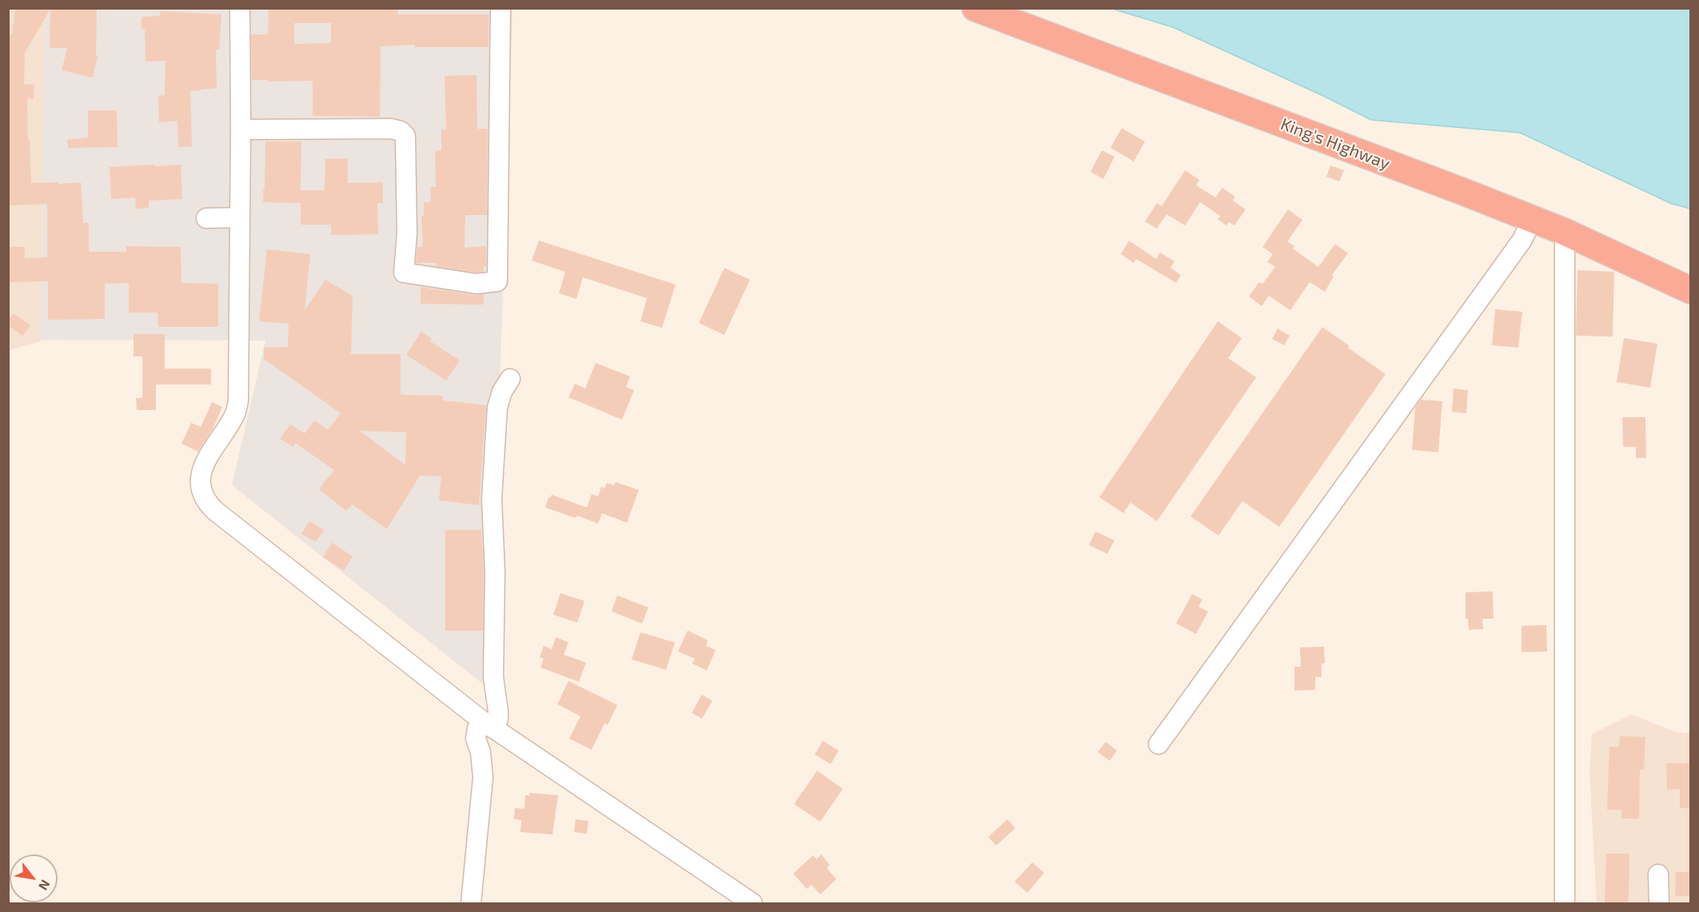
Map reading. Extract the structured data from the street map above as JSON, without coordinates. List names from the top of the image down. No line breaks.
{"streets":{"highway":["King's Highway"]},"north":"bottom right"}
